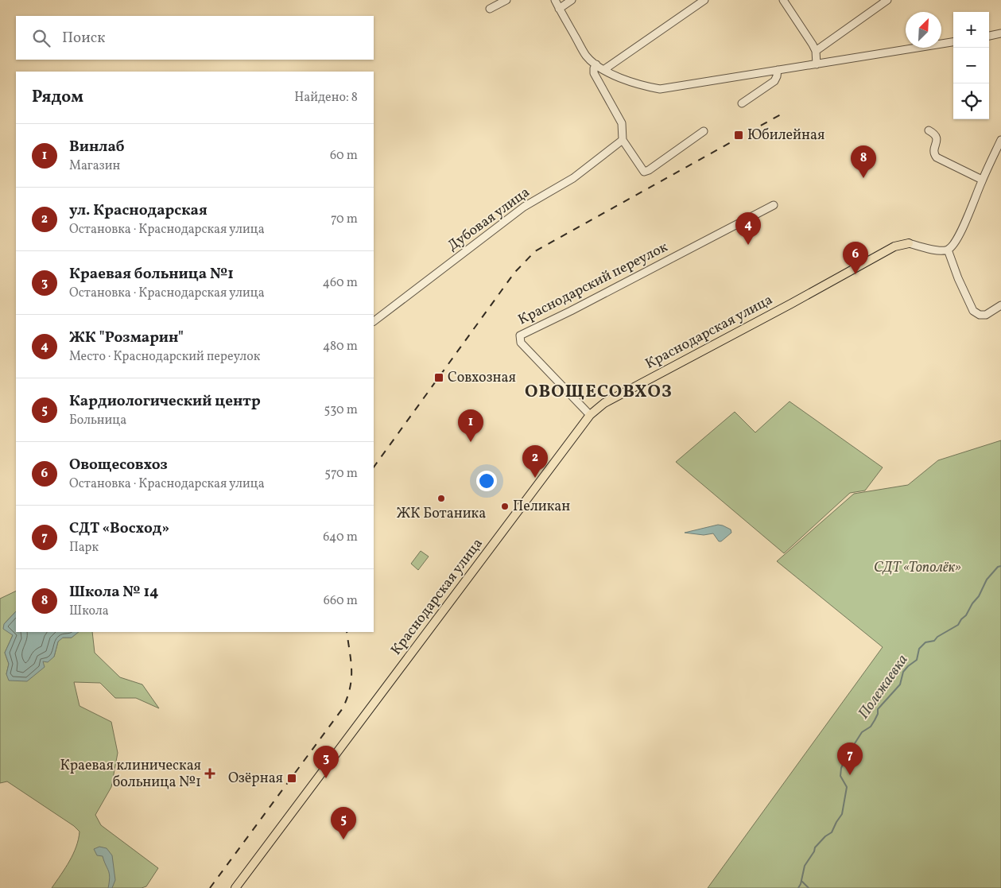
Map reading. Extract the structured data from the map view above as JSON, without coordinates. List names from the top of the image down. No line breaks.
{"streets":{"main road":["Краснодарская улица"],"street":["Дубовая улица","Краснодарский переулок"]},"crossings":[["Краснодарский переулок","Краснодарская улица"]],"districts":["ОВОЩЕСОВХОЗ"],"water":["Полежаевка"],"parks":["СДТ «Тополёк»"],"places":{"transit":["Юбилейная","Совхозная","Озёрная"],"other":["ЖК Ботаника","Пеликан"],"health":["Краевая клиническая больница №1"]},"north":"top right","page":{"map_buttons":["+","−"],"search":"Поиск","heading":["Рядом","Найдено: 8"],"list":[{"mark":"1","name":"Винлаб","note":"Магазин","value":"60 m"},{"mark":"2","name":"ул. Краснодарская","note":"Остановка · Краснодарская улица","value":"70 m"},{"mark":"3","name":"Краевая больница №1","note":"Остановка · Краснодарская улица","value":"460 m"},{"mark":"4","name":"ЖК \"Розмарин\"","note":"Место · Краснодарский переулок","value":"480 m"},{"mark":"5","name":"Кардиологический центр","note":"Больница","value":"530 m"},{"mark":"6","name":"Овощесовхоз","note":"Остановка · Краснодарская улица","value":"570 m"},{"mark":"7","name":"СДТ «Восход»","note":"Парк","value":"640 m"},{"mark":"8","name":"Школа № 14","note":"Школа","value":"660 m"}],"pins":["8","4","6","1","2","7","3","5"]}}
